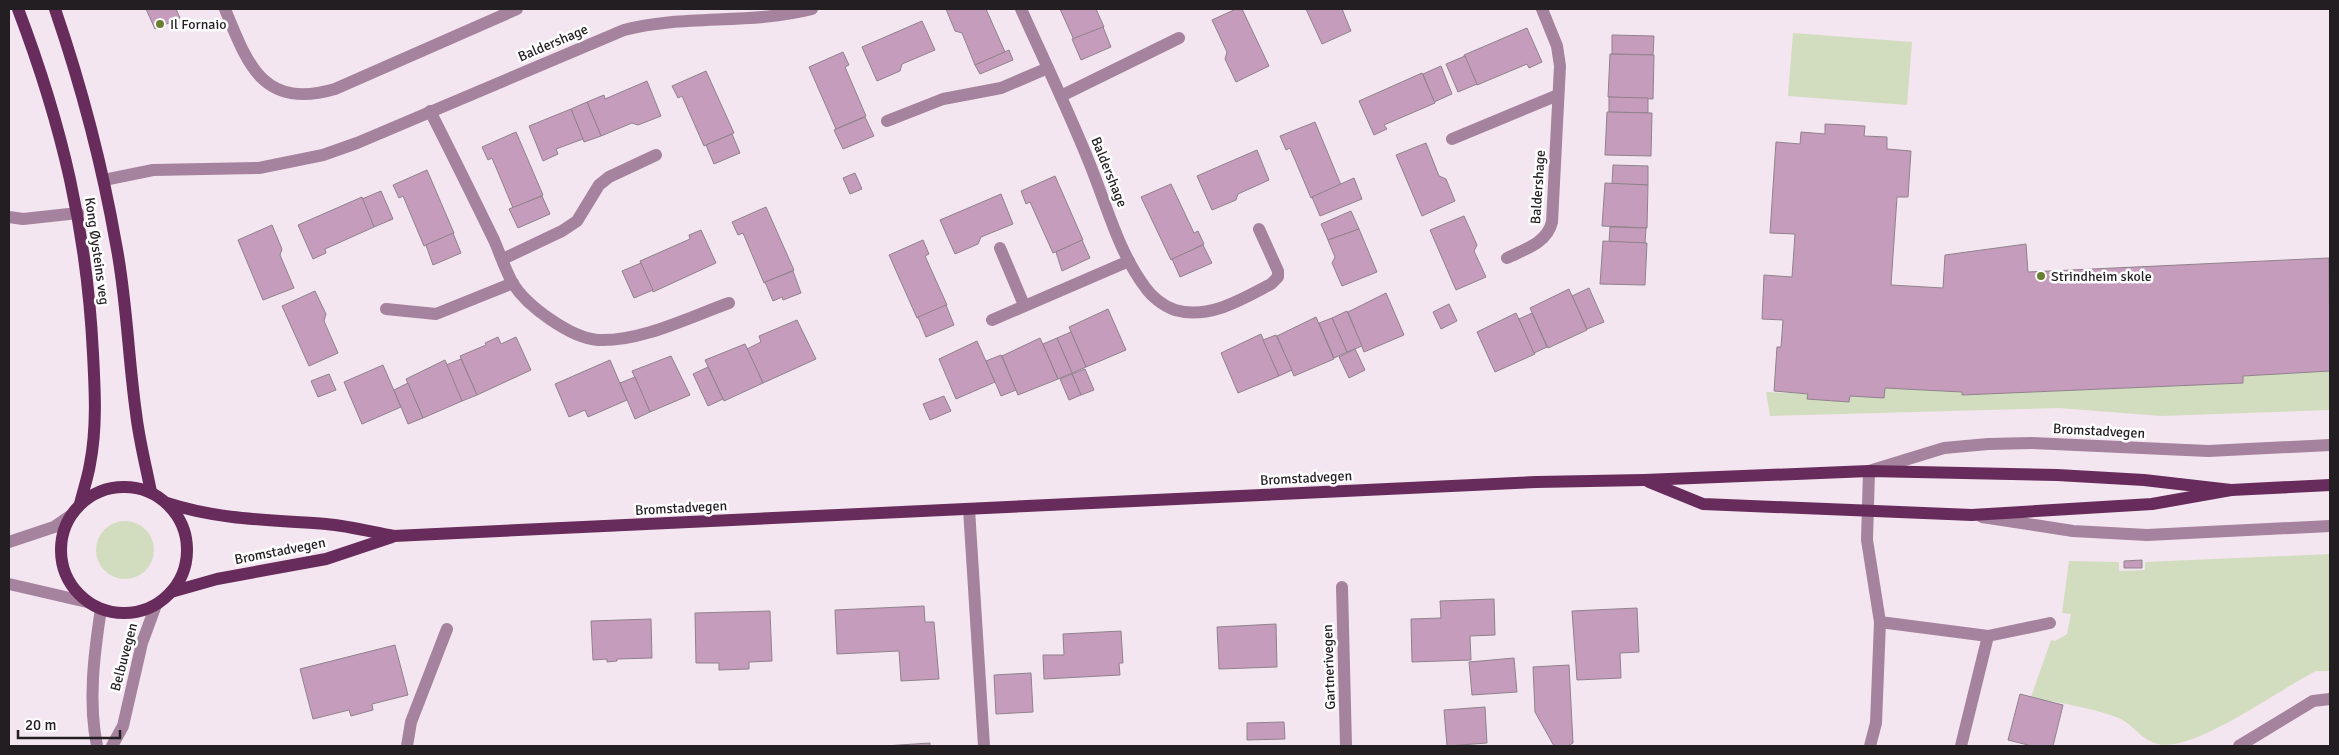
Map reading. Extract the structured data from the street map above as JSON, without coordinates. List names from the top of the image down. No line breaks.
{"streets":{"main road":["Kong Øysteins veg","Bromstadvegen"],"street":["Baldershage","Belbuvegen","Gartnerivegen"]},"crossings":[["Baldershage","Kong Øysteins veg"],["Kong Øysteins veg","Bromstadvegen"],["Kong Øysteins veg","Belbuvegen"],["Bromstadvegen","Belbuvegen"]],"places":["Il Fornaio","Strindheim skole"],"scale_bar":"20 m"}
